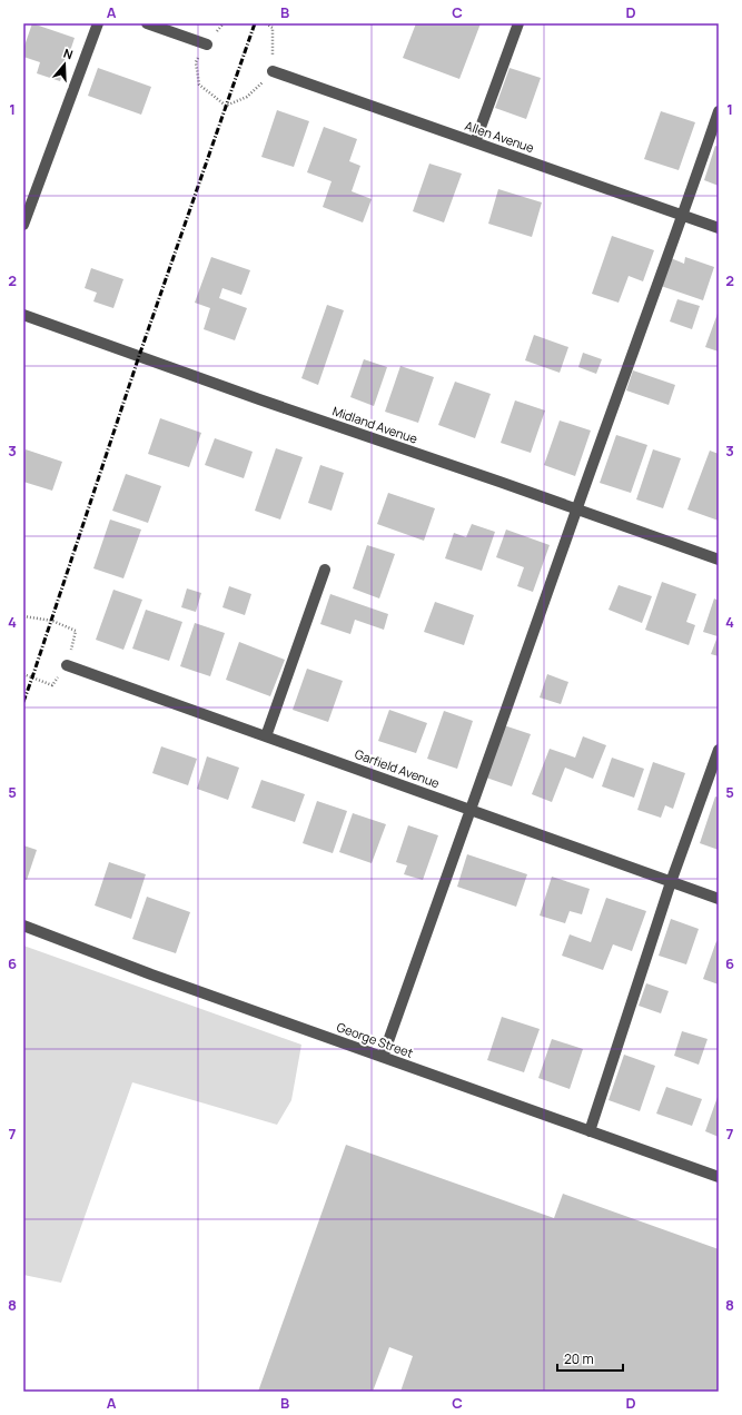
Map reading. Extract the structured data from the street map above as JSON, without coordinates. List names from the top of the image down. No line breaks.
{"streets":{"street":["Allen Avenue","Midland Avenue","Garfield Avenue","George Street"]},"scale_bar":"20 m","north":"top","grid":{"columns":["A","B","C","D"],"rows":["1","2","3","4","5","6","7","8"]}}
